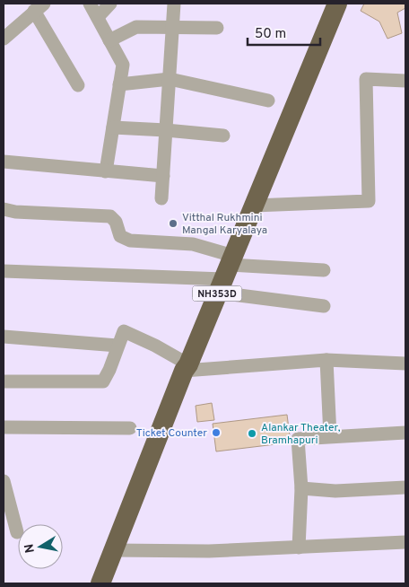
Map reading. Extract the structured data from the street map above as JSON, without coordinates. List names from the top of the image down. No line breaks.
{"streets":{"highway":["NH353D"]},"places":["Vitthal Rukhmini Mangal Karyalaya","Ticket Counter","Alankar Theater, Bramhapuri"],"scale_bar":"50 m","north":"left"}
